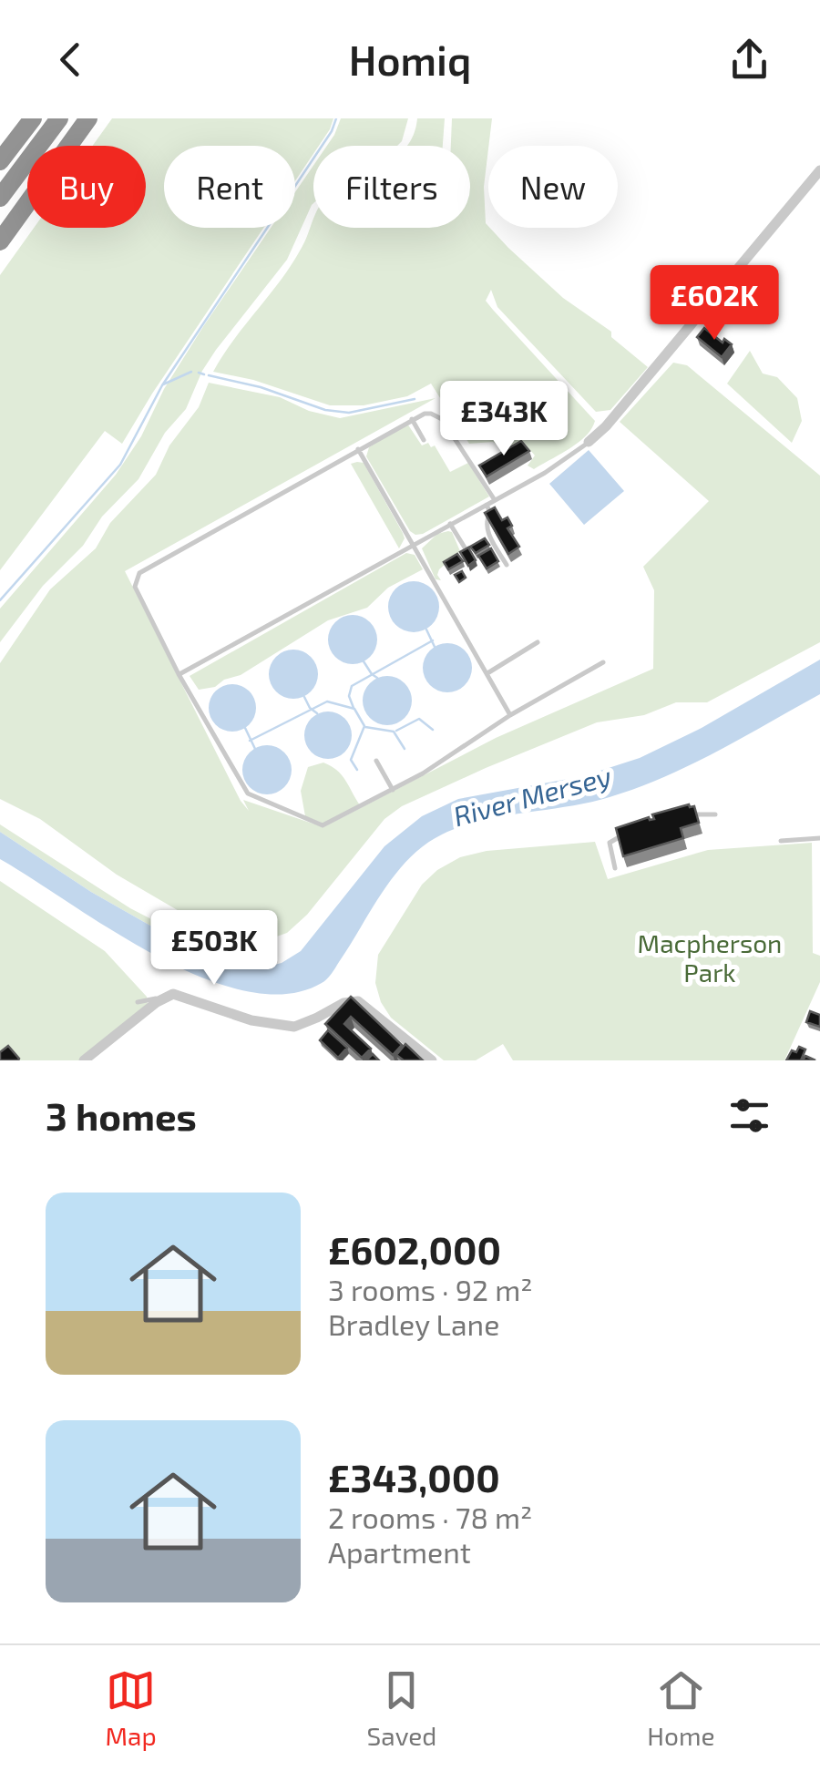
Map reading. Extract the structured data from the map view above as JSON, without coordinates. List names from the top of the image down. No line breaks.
{"water":["River Mersey"],"parks":["Macpherson Park"],"page":{"header":"Homiq","chip":["Buy","Rent","Filters","New"],"price":["£602K","£343K","£503K"],"heading":"3 homes","list":[{"name":"£602,000","note":"3 rooms · 92 m² · Bradley Lane"},{"name":"£343,000","note":"2 rooms · 78 m² · Apartment"}],"tabs":["Map","Saved","Home"]}}
